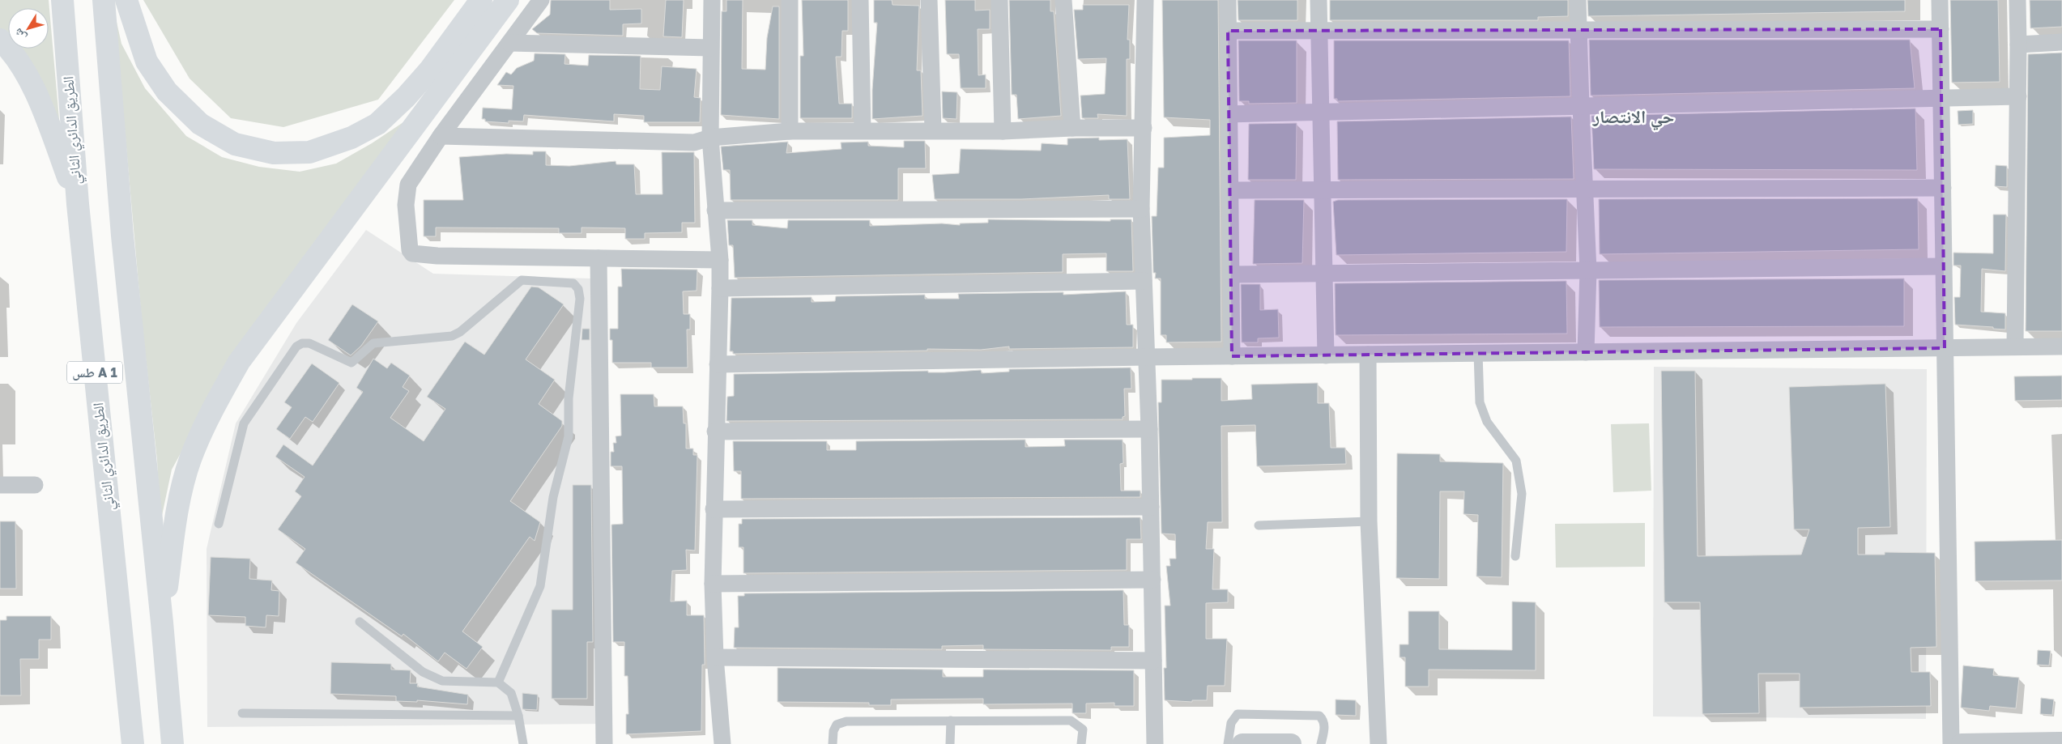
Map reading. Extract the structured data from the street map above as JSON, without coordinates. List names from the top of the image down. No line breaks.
{"streets":{"highway":["الطريق الدائري الثاني","طس A 1"]},"districts":["حي الانتصار"],"north":"bottom left"}
